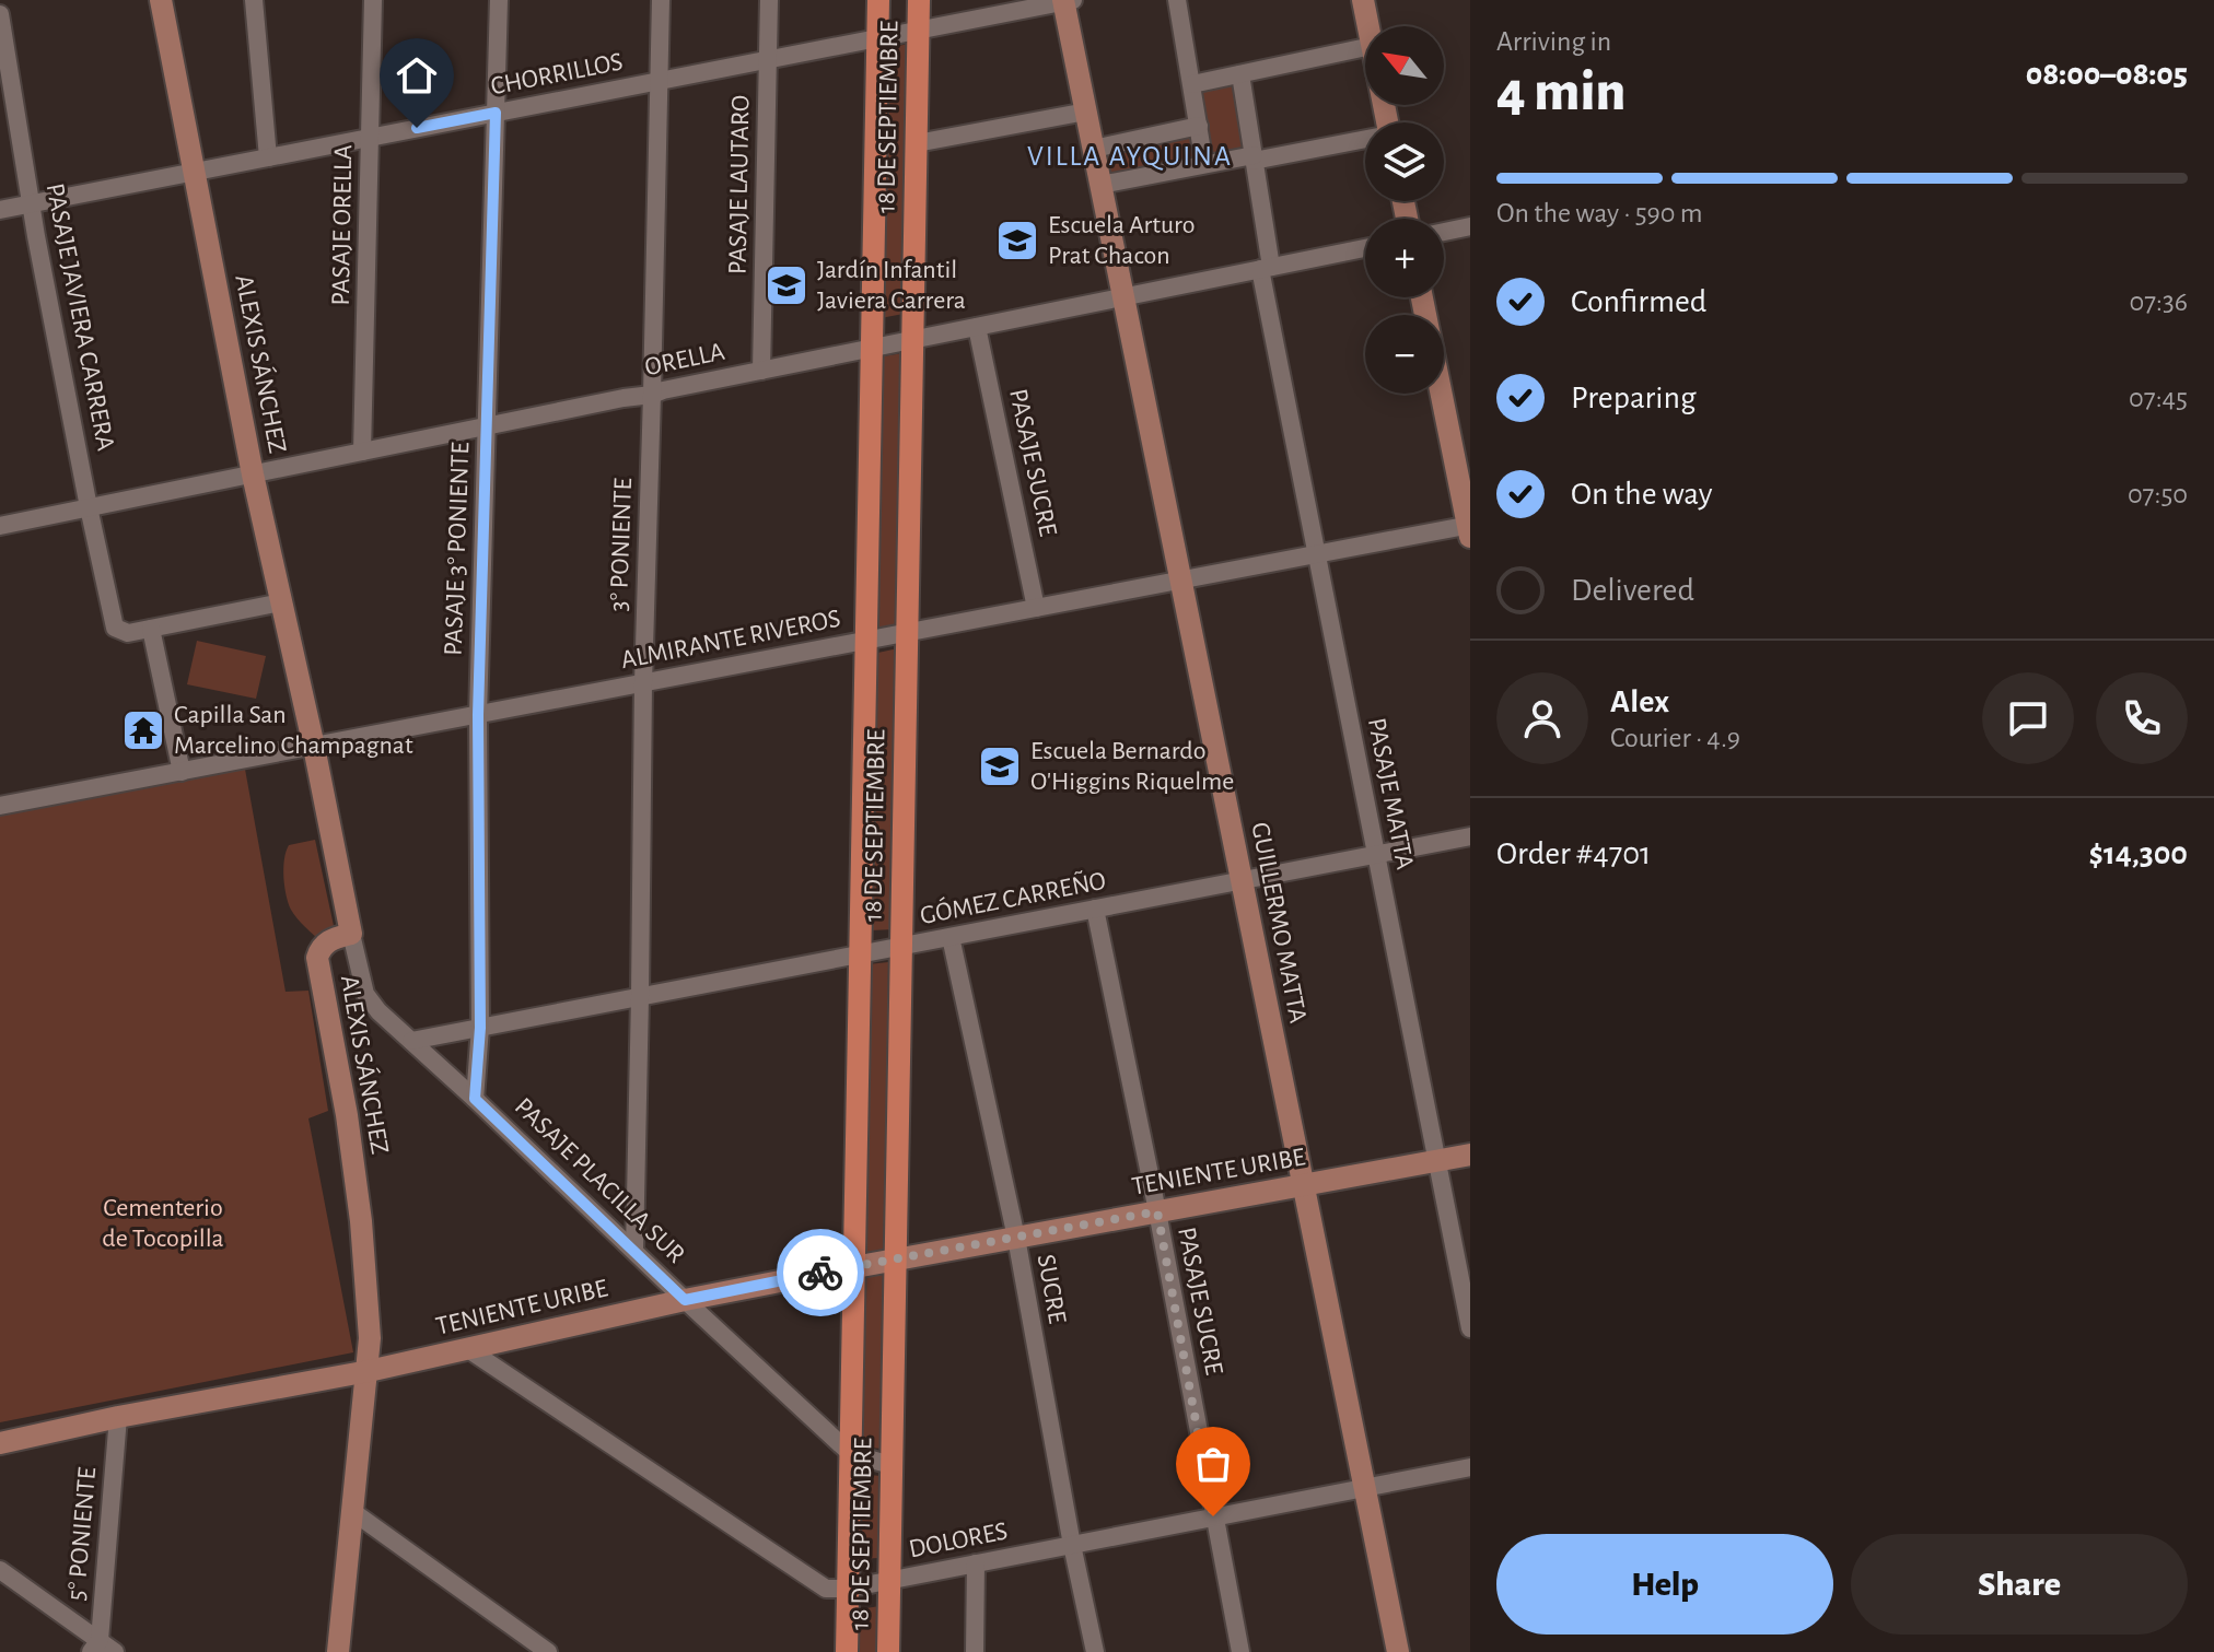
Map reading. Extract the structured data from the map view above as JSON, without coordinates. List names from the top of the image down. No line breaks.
{"streets":{"main road":["18 DE SEPTIEMBRE"],"street":["CHORRILLOS","PASAJE LAUTARO","PASAJE ORELLA","PASAJE JAVIERA CARRERA","ORELLA","ALEXIS SÁNCHEZ","PASAJE SUCRE","3° PONIENTE","PASAJE 3° PONIENTE","ALMIRANTE RIVEROS","PASAJE MATTA","GÓMEZ CARREÑO","GUILLERMO MATTA","TENIENTE URIBE","PASAJE PLACILLA SUR","SUCRE","5° PONIENTE","DOLORES"]},"crossings":[["CHORRILLOS","18 DE SEPTIEMBRE"],["CHORRILLOS","PASAJE LAUTARO"],["CHORRILLOS","PASAJE ORELLA"],["CHORRILLOS","PASAJE JAVIERA CARRERA"],["CHORRILLOS","ALEXIS SÁNCHEZ"],["CHORRILLOS","3° PONIENTE"],["CHORRILLOS","PASAJE 3° PONIENTE"],["CHORRILLOS","GUILLERMO MATTA"],["18 DE SEPTIEMBRE","ORELLA"],["18 DE SEPTIEMBRE","ALMIRANTE RIVEROS"],["18 DE SEPTIEMBRE","GÓMEZ CARREÑO"],["18 DE SEPTIEMBRE","TENIENTE URIBE"],["18 DE SEPTIEMBRE","PASAJE PLACILLA SUR"],["18 DE SEPTIEMBRE","DOLORES"],["PASAJE LAUTARO","ORELLA"],["PASAJE ORELLA","ORELLA"],["PASAJE JAVIERA CARRERA","ORELLA"],["ORELLA","ALEXIS SÁNCHEZ"],["ORELLA","PASAJE SUCRE"],["ORELLA","3° PONIENTE"],["ORELLA","PASAJE 3° PONIENTE"],["ORELLA","PASAJE MATTA"],["ORELLA","GUILLERMO MATTA"],["ALEXIS SÁNCHEZ","ALMIRANTE RIVEROS"],["ALEXIS SÁNCHEZ","TENIENTE URIBE"],["ALEXIS SÁNCHEZ","PASAJE PLACILLA SUR"],["PASAJE SUCRE","ALMIRANTE RIVEROS"],["PASAJE SUCRE","GÓMEZ CARREÑO"],["PASAJE SUCRE","TENIENTE URIBE"],["PASAJE SUCRE","DOLORES"],["3° PONIENTE","ALMIRANTE RIVEROS"],["3° PONIENTE","GÓMEZ CARREÑO"],["3° PONIENTE","PASAJE PLACILLA SUR"],["PASAJE 3° PONIENTE","ALMIRANTE RIVEROS"],["PASAJE 3° PONIENTE","GÓMEZ CARREÑO"],["PASAJE 3° PONIENTE","PASAJE PLACILLA SUR"],["ALMIRANTE RIVEROS","PASAJE MATTA"],["ALMIRANTE RIVEROS","GUILLERMO MATTA"],["PASAJE MATTA","GÓMEZ CARREÑO"],["PASAJE MATTA","TENIENTE URIBE"],["GÓMEZ CARREÑO","GUILLERMO MATTA"],["GÓMEZ CARREÑO","PASAJE PLACILLA SUR"],["GÓMEZ CARREÑO","SUCRE"],["GUILLERMO MATTA","TENIENTE URIBE"],["GUILLERMO MATTA","DOLORES"],["TENIENTE URIBE","PASAJE PLACILLA SUR"],["TENIENTE URIBE","SUCRE"],["TENIENTE URIBE","5° PONIENTE"],["TENIENTE URIBE","DOLORES"],["SUCRE","DOLORES"]],"districts":["VILLA AYQUINA"],"parks":["Cementerio de Tocopilla"],"places":{"school or university":["Escuela Arturo Prat Chacon","Jardín Infantil Javiera Carrera","Escuela Bernardo O'Higgins Riquelme"],"temple":["Capilla San Marcelino Champagnat"]},"north":"top left","page":{"heading":["4 min","Arriving in","08:00–08:05"],"panel":["Alex","Courier · 4.9","Order #4701","$14,300"],"map_buttons":["+","−"],"bar":"On the way · 590 m","list":[["Confirmed","07:36"],["Preparing","07:45"],["On the way","07:50"],"Delivered"],"buttons":["Help","Share"]}}
